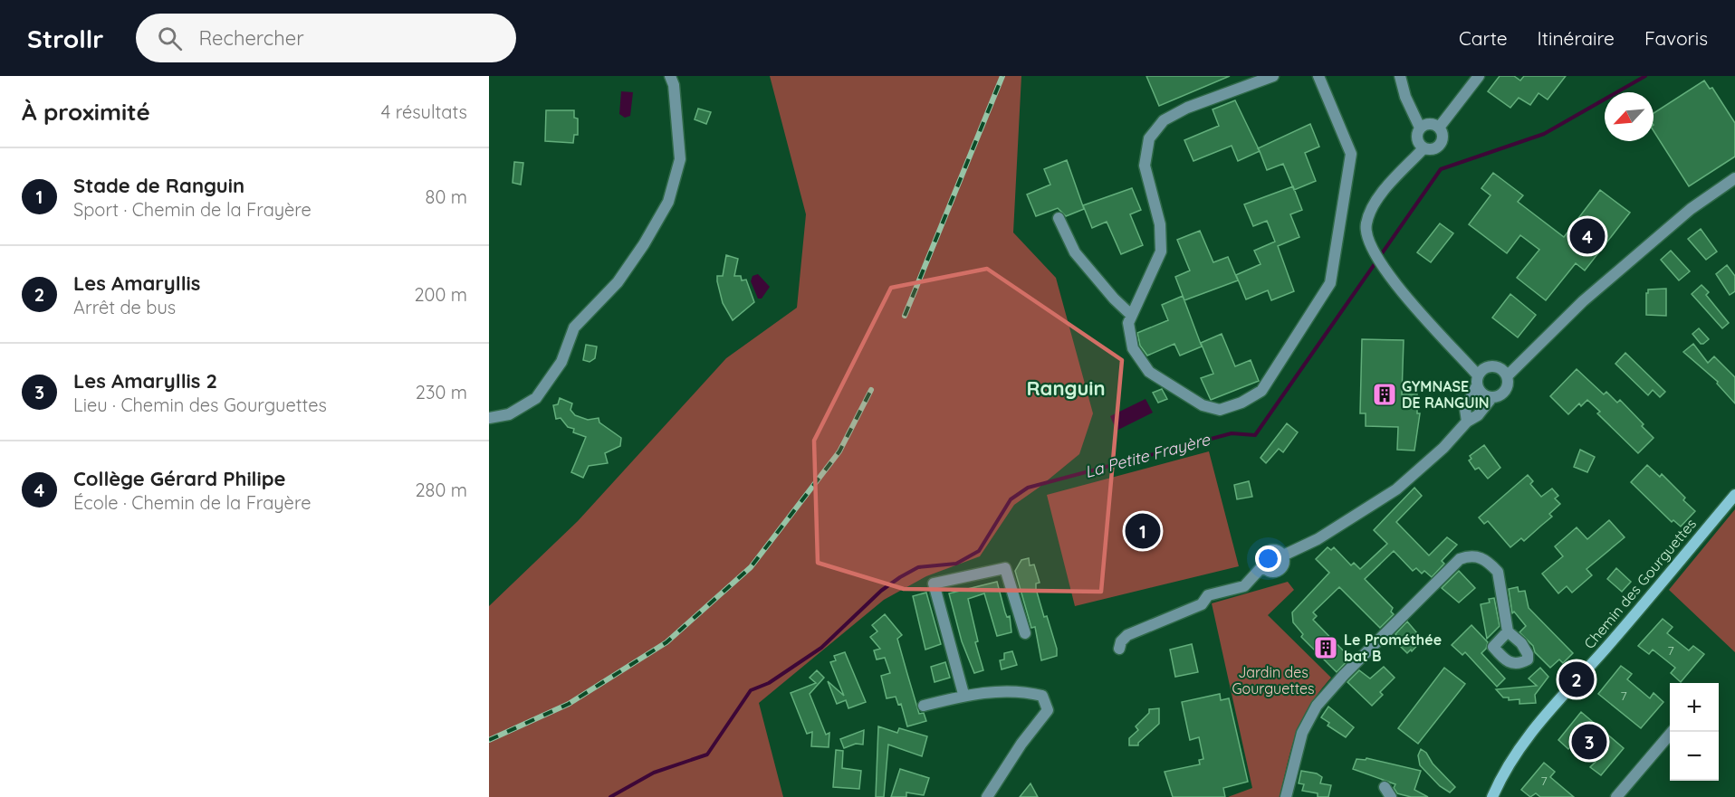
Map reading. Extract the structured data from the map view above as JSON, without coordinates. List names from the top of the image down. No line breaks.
{"streets":{"main road":["Chemin des Gourguettes"]},"districts":["Ranguin"],"water":["La Petite Frayère"],"parks":["Jardin des Gourguettes"],"places":{"building":["GYMNASE DE RANGUIN","Le Prométhée bat B"]},"house_numbers":["7","7","7"],"north":"bottom left","page":{"header":"Strollr","search":"Rechercher","nav":["Carte","Itinéraire","Favoris"],"heading":["À proximité","4 résultats"],"list":[{"mark":"1","name":"Stade de Ranguin","note":"Sport · Chemin de la Frayère","value":"80 m"},{"mark":"2","name":"Les Amaryllis","note":"Arrêt de bus","value":"200 m"},{"mark":"3","name":"Les Amaryllis 2","note":"Lieu · Chemin des Gourguettes","value":"230 m"},{"mark":"4","name":"Collège Gérard Philipe","note":"École · Chemin de la Frayère","value":"280 m"}],"pins":["4","1","2","3"],"map_buttons":["+","−"]}}
